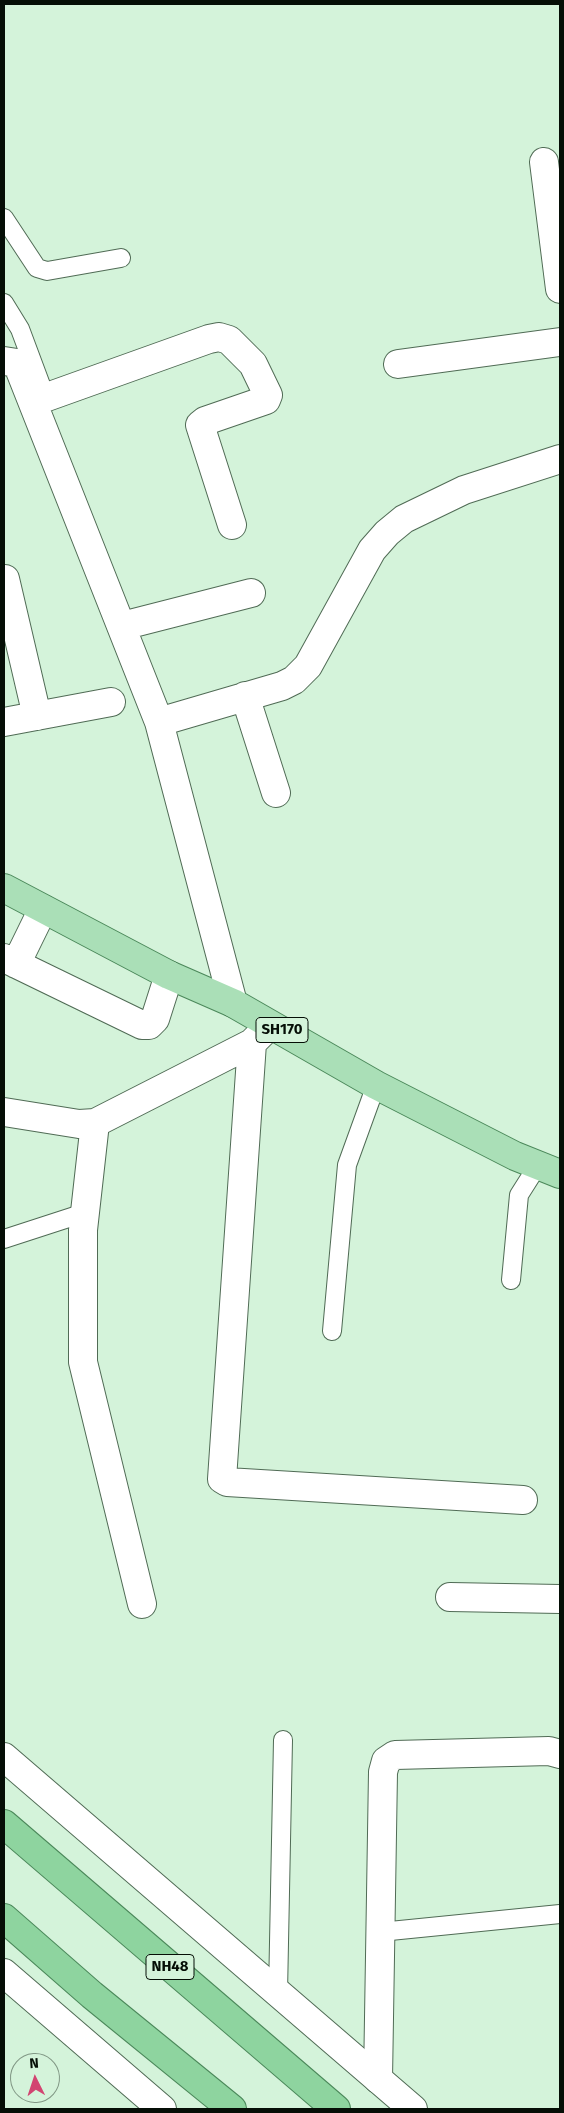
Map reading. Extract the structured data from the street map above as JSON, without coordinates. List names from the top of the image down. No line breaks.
{"streets":{"highway":["NH48"],"main road":["SH170"]},"north":"top"}
